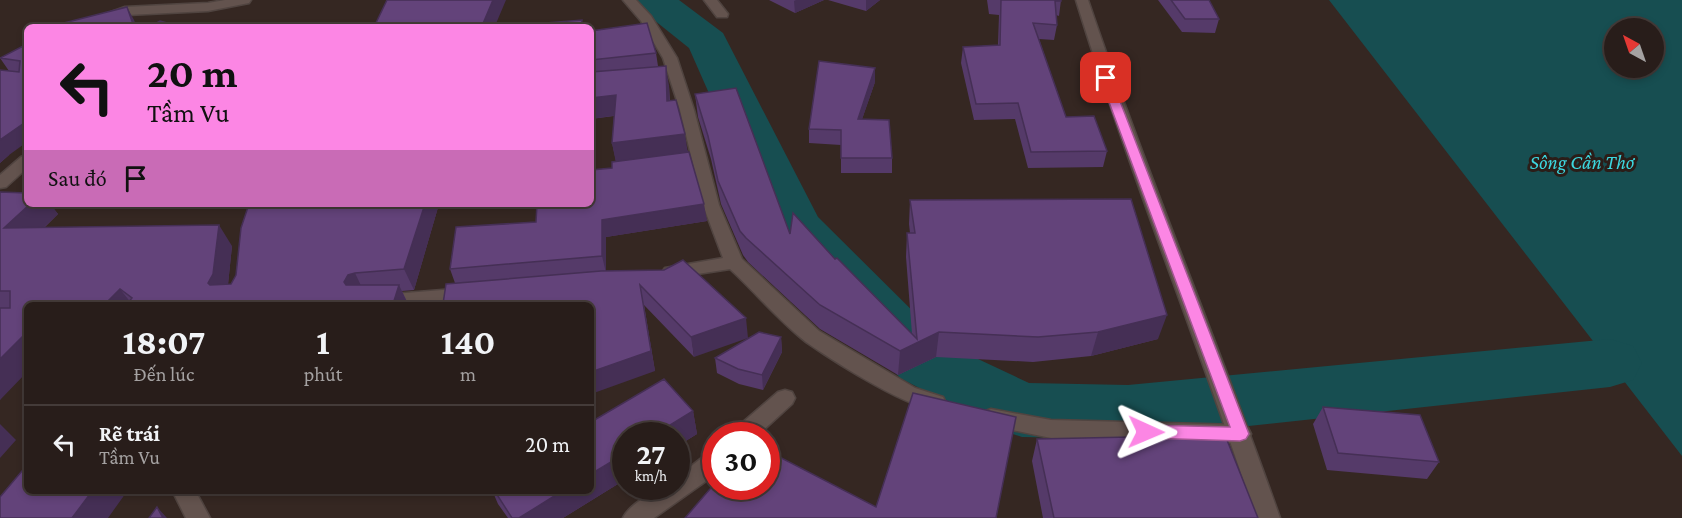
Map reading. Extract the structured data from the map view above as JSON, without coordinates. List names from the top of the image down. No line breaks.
{"water":["Sông Cần Thơ"],"north":"top left","page":{"turn":["20 m","Tầm Vu"],"then":"Sau đó","eta":["18:07","Đến lúc","1","phút","140","m"],"list":[{"name":"Rẽ trái","note":"Tầm Vu","value":"20 m"}],"speed":"27 km/h","limit":"30"}}
